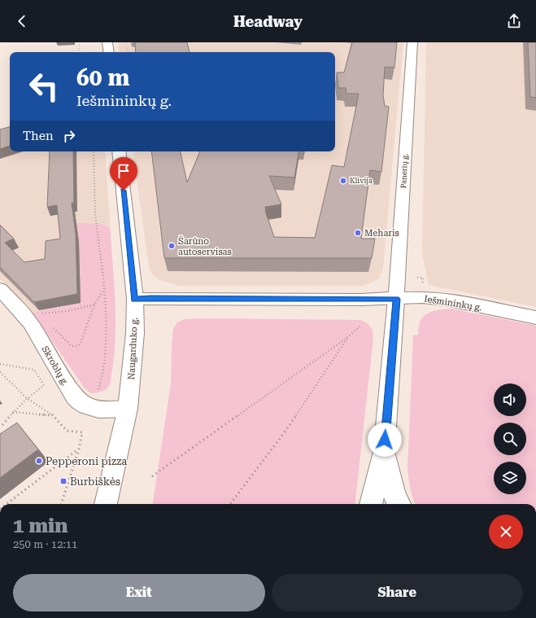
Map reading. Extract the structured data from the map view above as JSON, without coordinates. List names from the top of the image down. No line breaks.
{"streets":{"main road":["Naugarduko g."],"street":["Panerių g.","Iešmininkų g.","Skroblų g."]},"crossings":[["Panerių g.","Iešmininkų g."],["Iešmininkų g.","Naugarduko g."],["Naugarduko g.","Skroblų g."]],"places":{"other":["Klivija","Meharis","Šarūno autoservisas","Pepperoni pizza"],"transit":["Burbiškės"]},"page":{"header":"Headway","turn":["60 m","Iešmininkų g."],"then":"Then","heading":["1 min","250 m · 12:11"],"buttons":["Exit","Share"]}}
